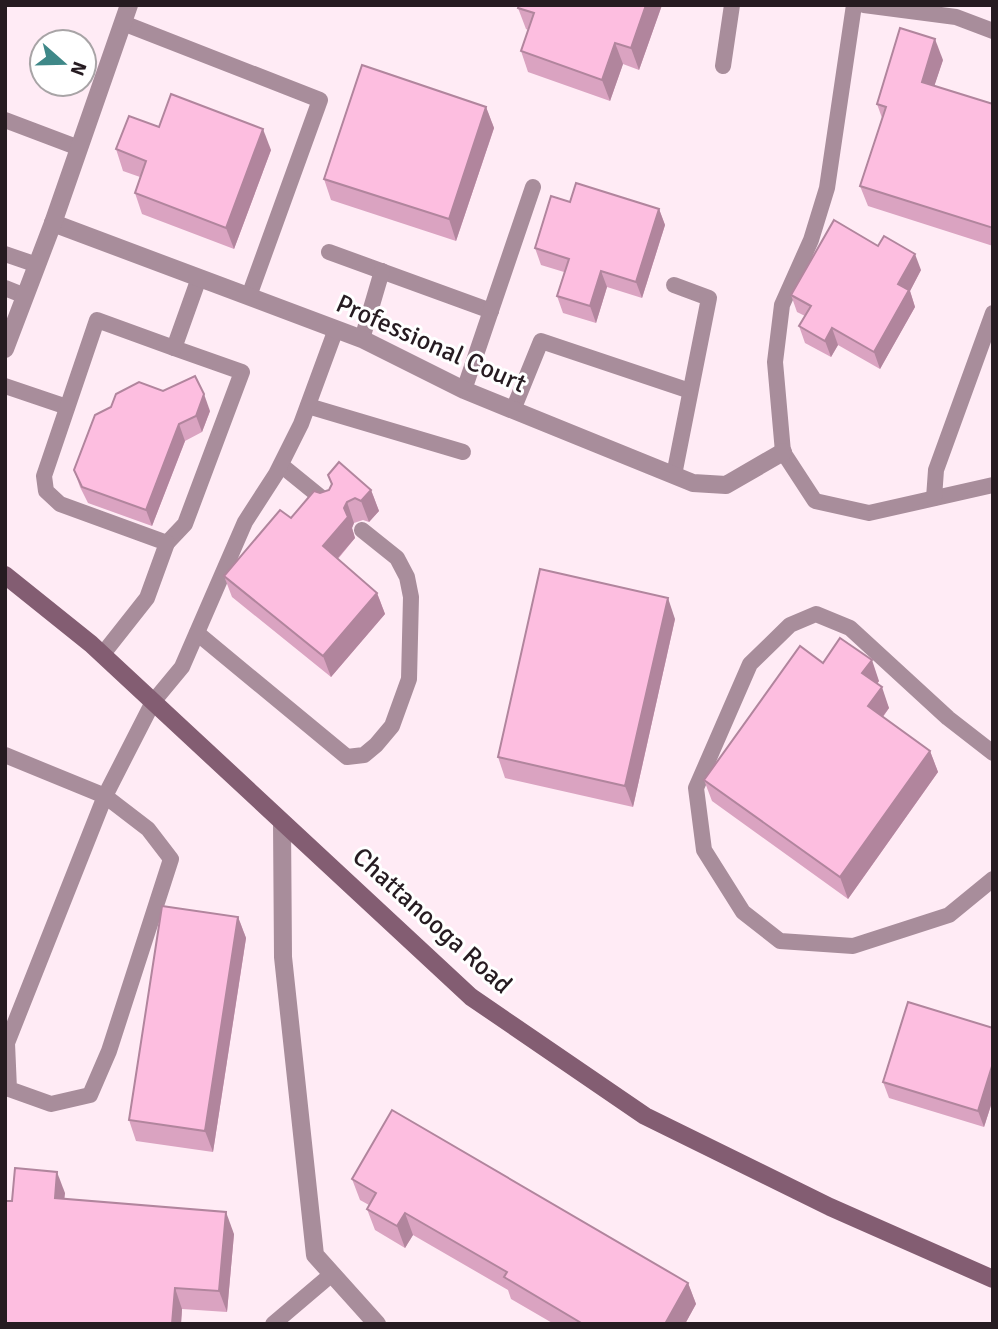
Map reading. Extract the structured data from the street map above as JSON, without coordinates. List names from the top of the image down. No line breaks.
{"streets":{"main road":["Chattanooga Road"],"street":["Professional Court"]},"north":"right"}
